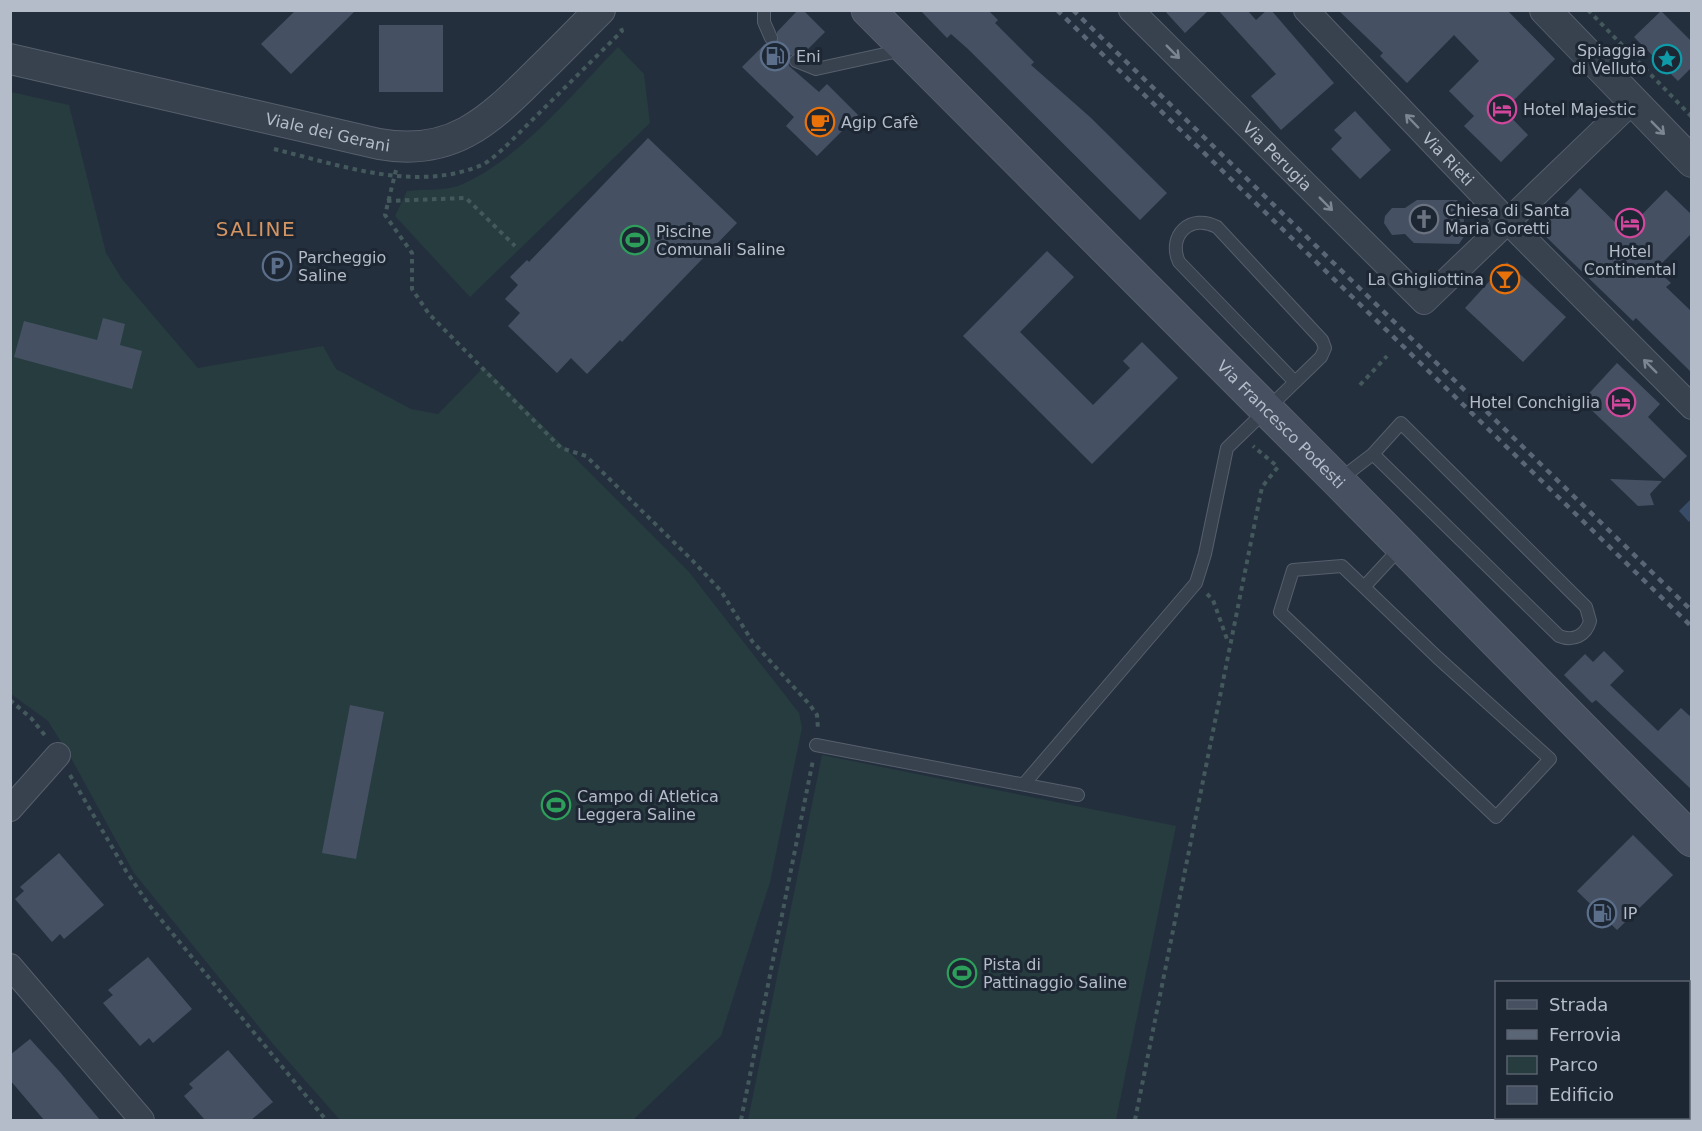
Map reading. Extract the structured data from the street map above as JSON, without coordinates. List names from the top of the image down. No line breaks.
{"streets":{"main road":["Via Francesco Podesti"],"street":["Viale dei Gerani","Via Perugia","Via Rieti"]},"crossings":[["Via Perugia","Via Rieti"]],"one_way":["Via Perugia"],"districts":["SALINE"],"places":{"fuel station":["Eni","IP"],"place":["Spiaggia di Velluto"],"hotel":["Hotel Majestic","Hotel Continental","Hotel Conchiglia"],"cafe":["Agip Cafè"],"church":["Chiesa di Santa Maria Goretti"],"sports":["Piscine Comunali Saline","Campo di Atletica Leggera Saline","Pista di Pattinaggio Saline"],"parking":["Parcheggio Saline"],"bar":["La Ghigliottina"]},"legend":["Strada","Ferrovia","Parco","Edificio"]}
